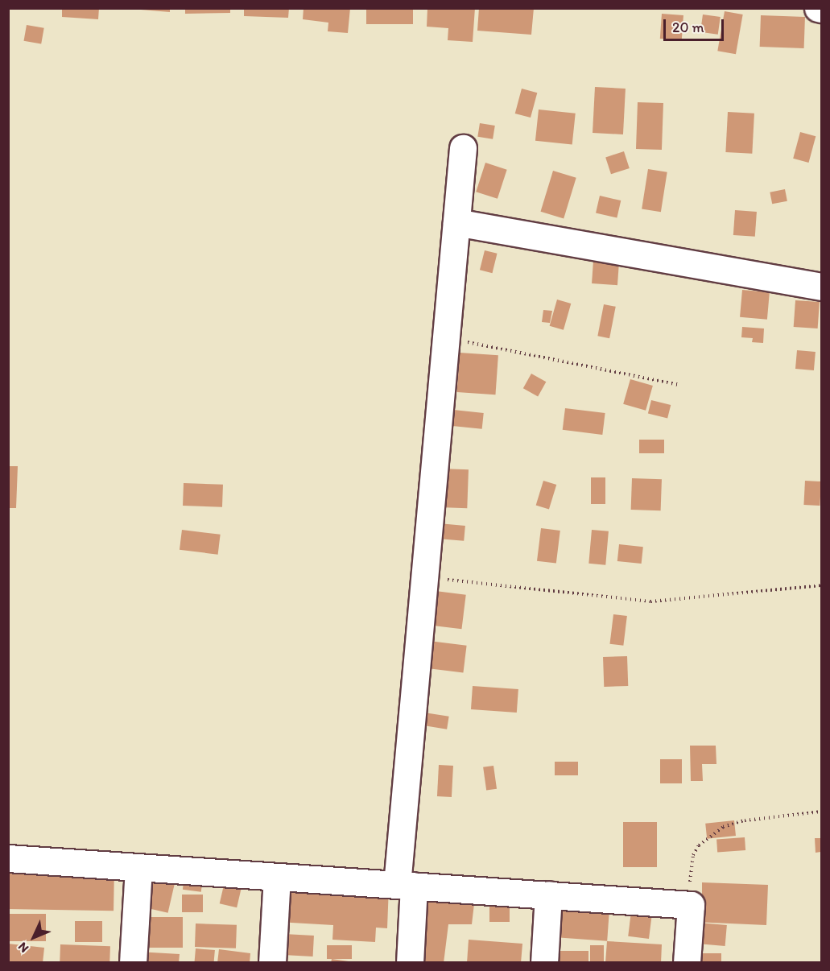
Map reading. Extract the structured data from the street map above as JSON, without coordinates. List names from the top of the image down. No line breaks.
{"scale_bar":"20 m","north":"bottom left"}
